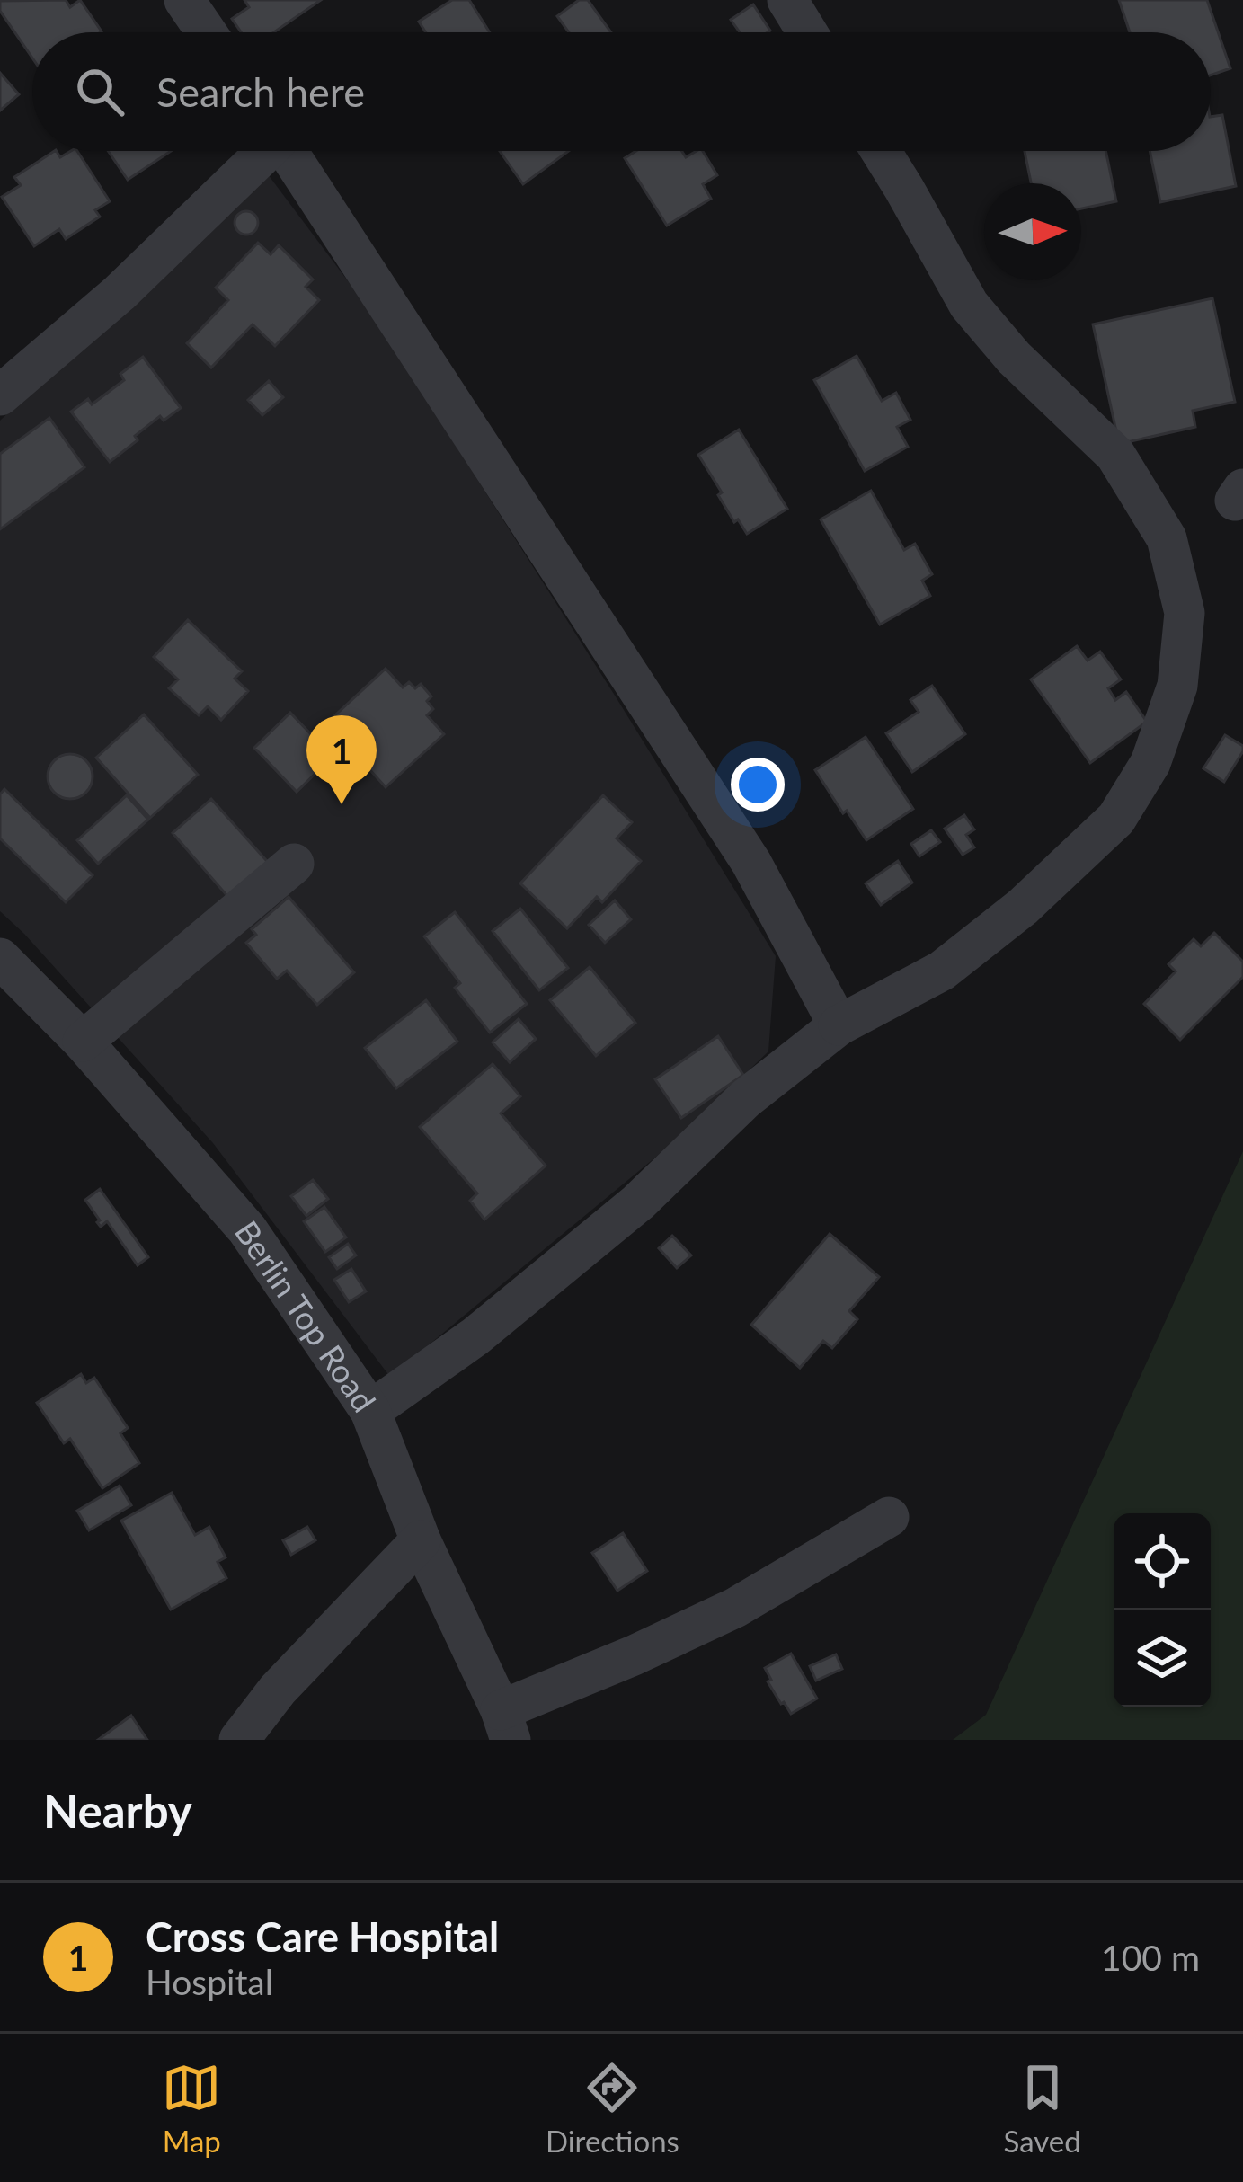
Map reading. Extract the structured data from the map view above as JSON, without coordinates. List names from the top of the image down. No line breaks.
{"streets":{"street":["Berlin Top Road"]},"north":"right","page":{"search":"Search here","pins":"1","heading":"Nearby","list":[{"mark":"1","name":"Cross Care Hospital","note":"Hospital","value":"100 m"}],"nav":["Map","Directions","Saved"]}}
